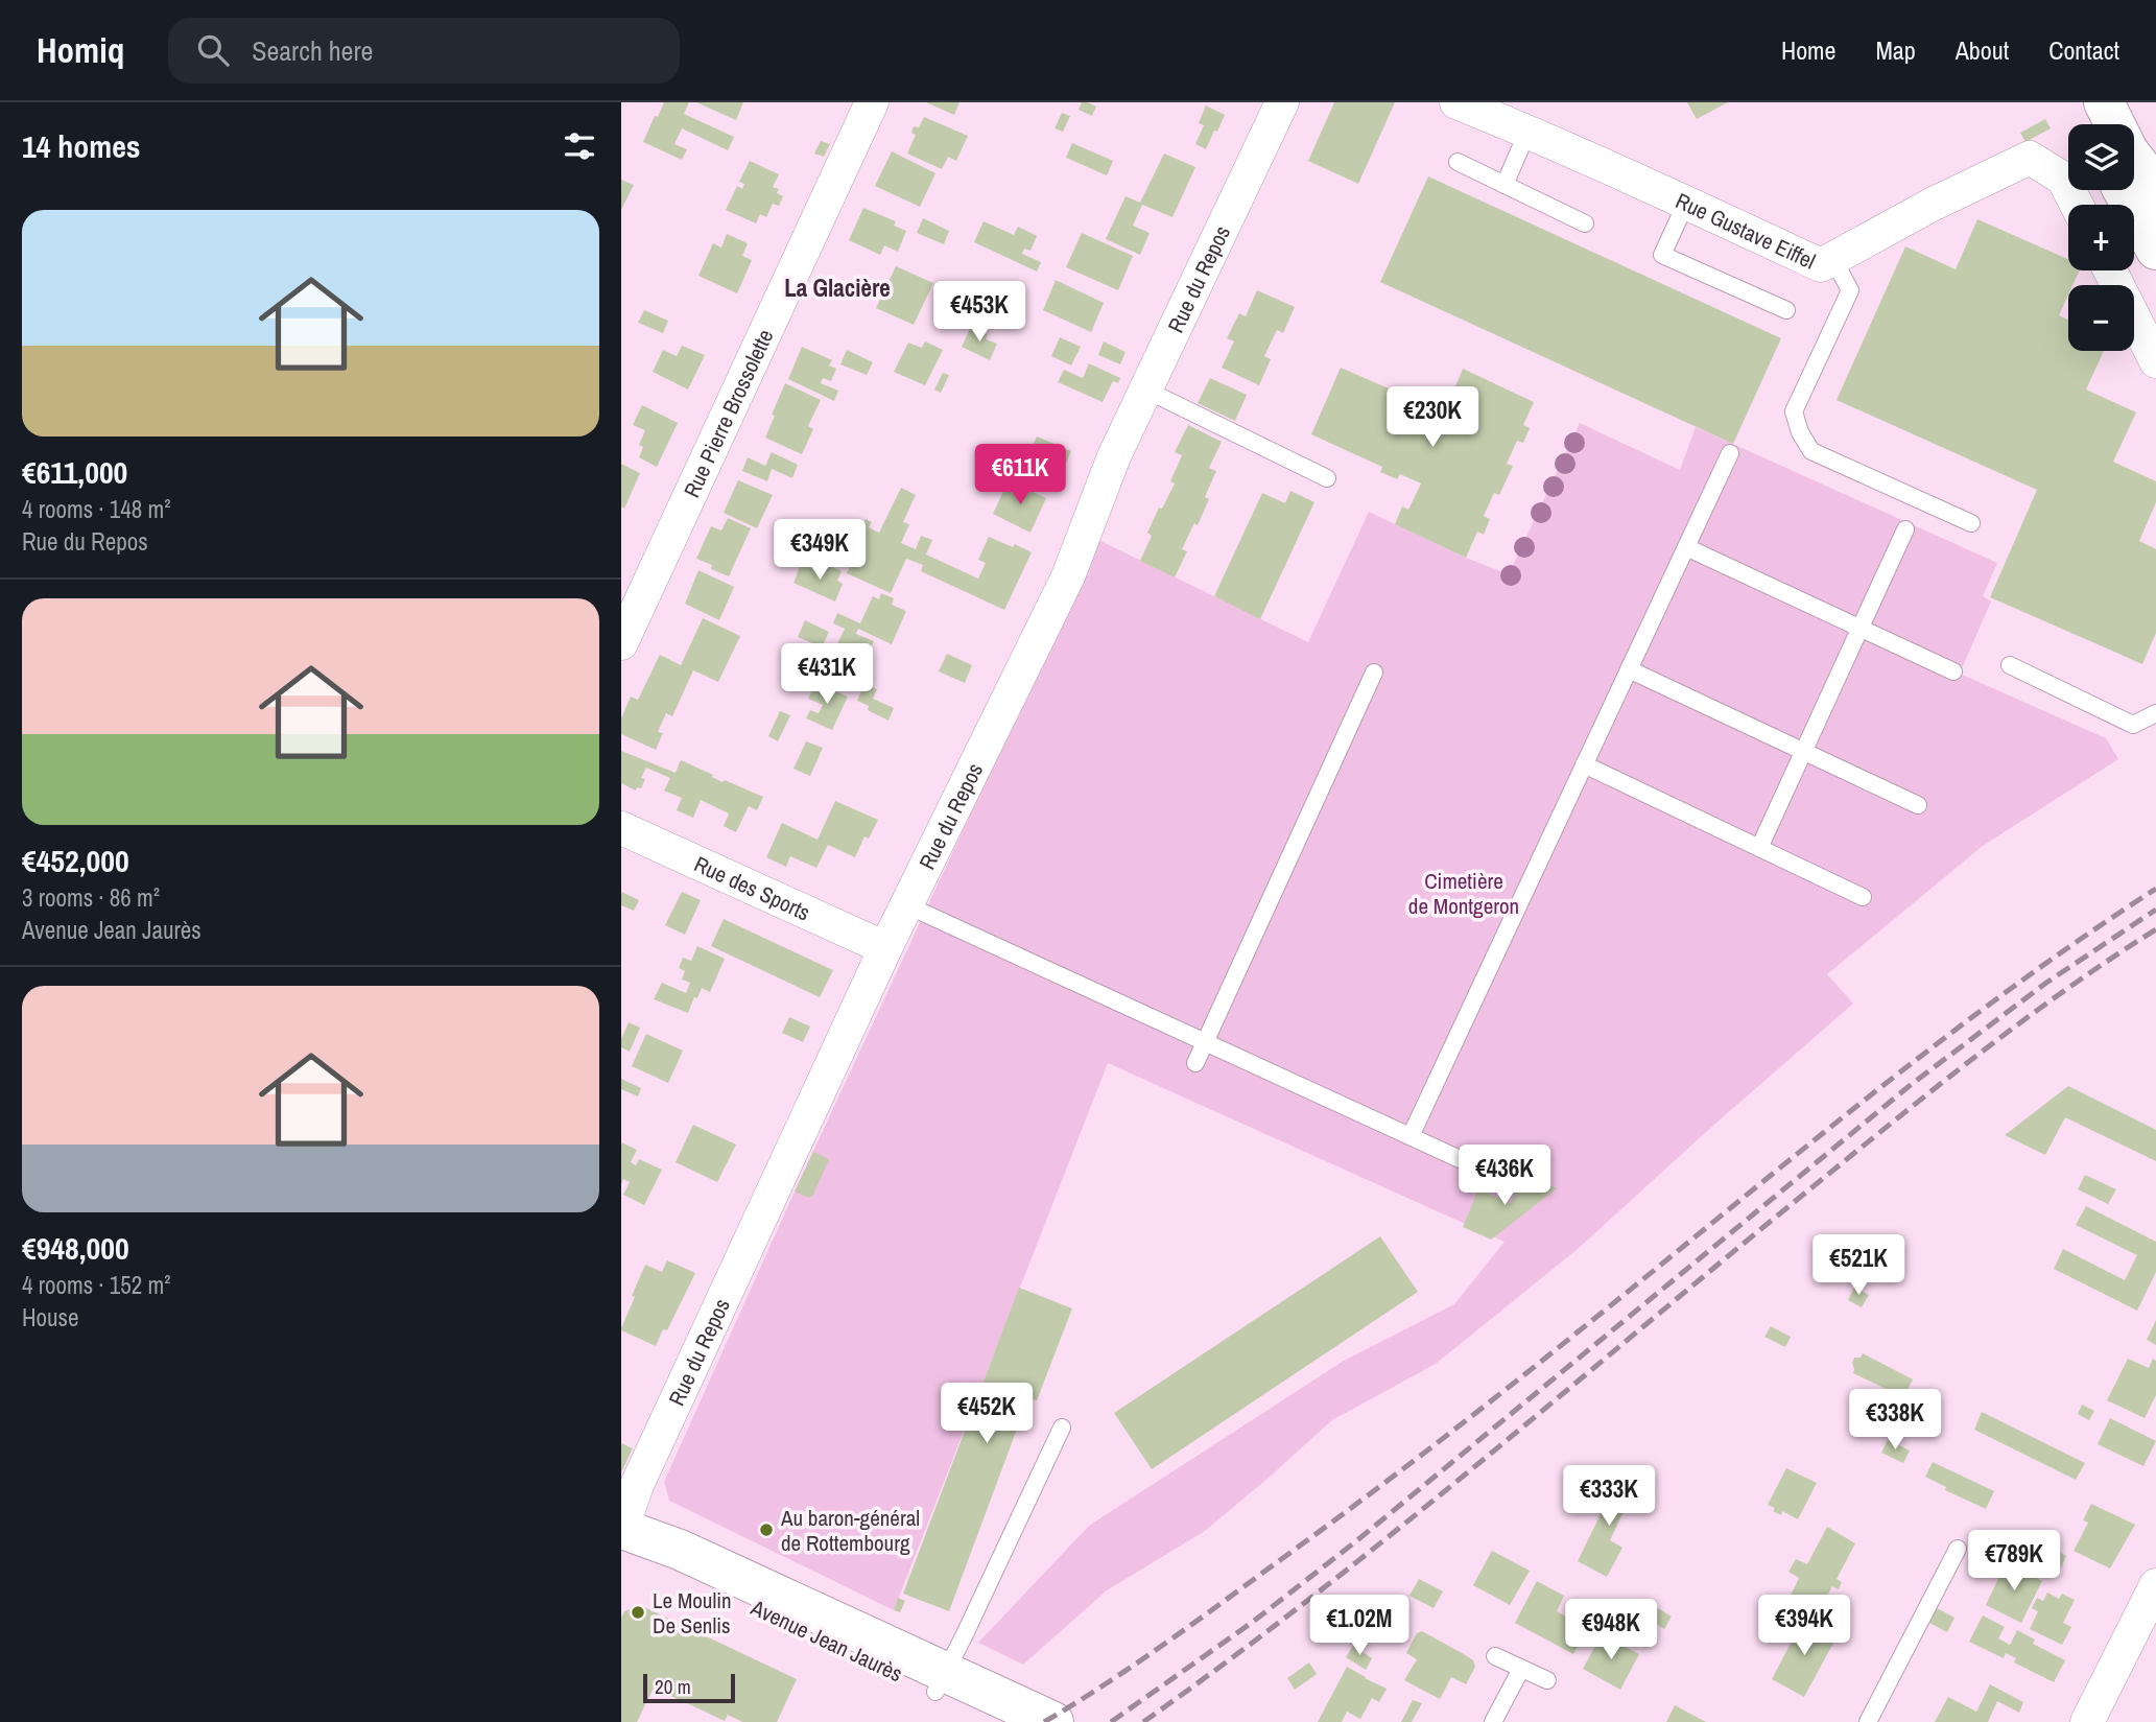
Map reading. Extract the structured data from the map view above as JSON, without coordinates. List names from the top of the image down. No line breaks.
{"streets":{"street":["Rue Gustave Eiffel","Rue du Repos","Rue Pierre Brossolette","Rue des Sports"]},"crossings":[["Rue du Repos","Rue des Sports"]],"districts":["La Glacière"],"parks":["Cimetière de Montgeron"],"places":["Au baron-général de Rottembourg","Le Moulin De Senlis"],"scale_bar":"20 m","page":{"header":"Homiq","search":"Search here","nav":["Home","Map","About","Contact"],"heading":"14 homes","map_buttons":["+","−"],"list":[{"name":"€611,000","note":"4 rooms · 148 m² · Rue du Repos"},{"name":"€452,000","note":"3 rooms · 86 m² · Avenue Jean Jaurès"},{"name":"€948,000","note":"4 rooms · 152 m² · House"}],"price":["€453K","€230K","€611K","€349K","€431K","€436K","€521K","€452K","€338K","€333K","€789K","€1.02M","€394K","€948K"],"scale":"20 m"}}
